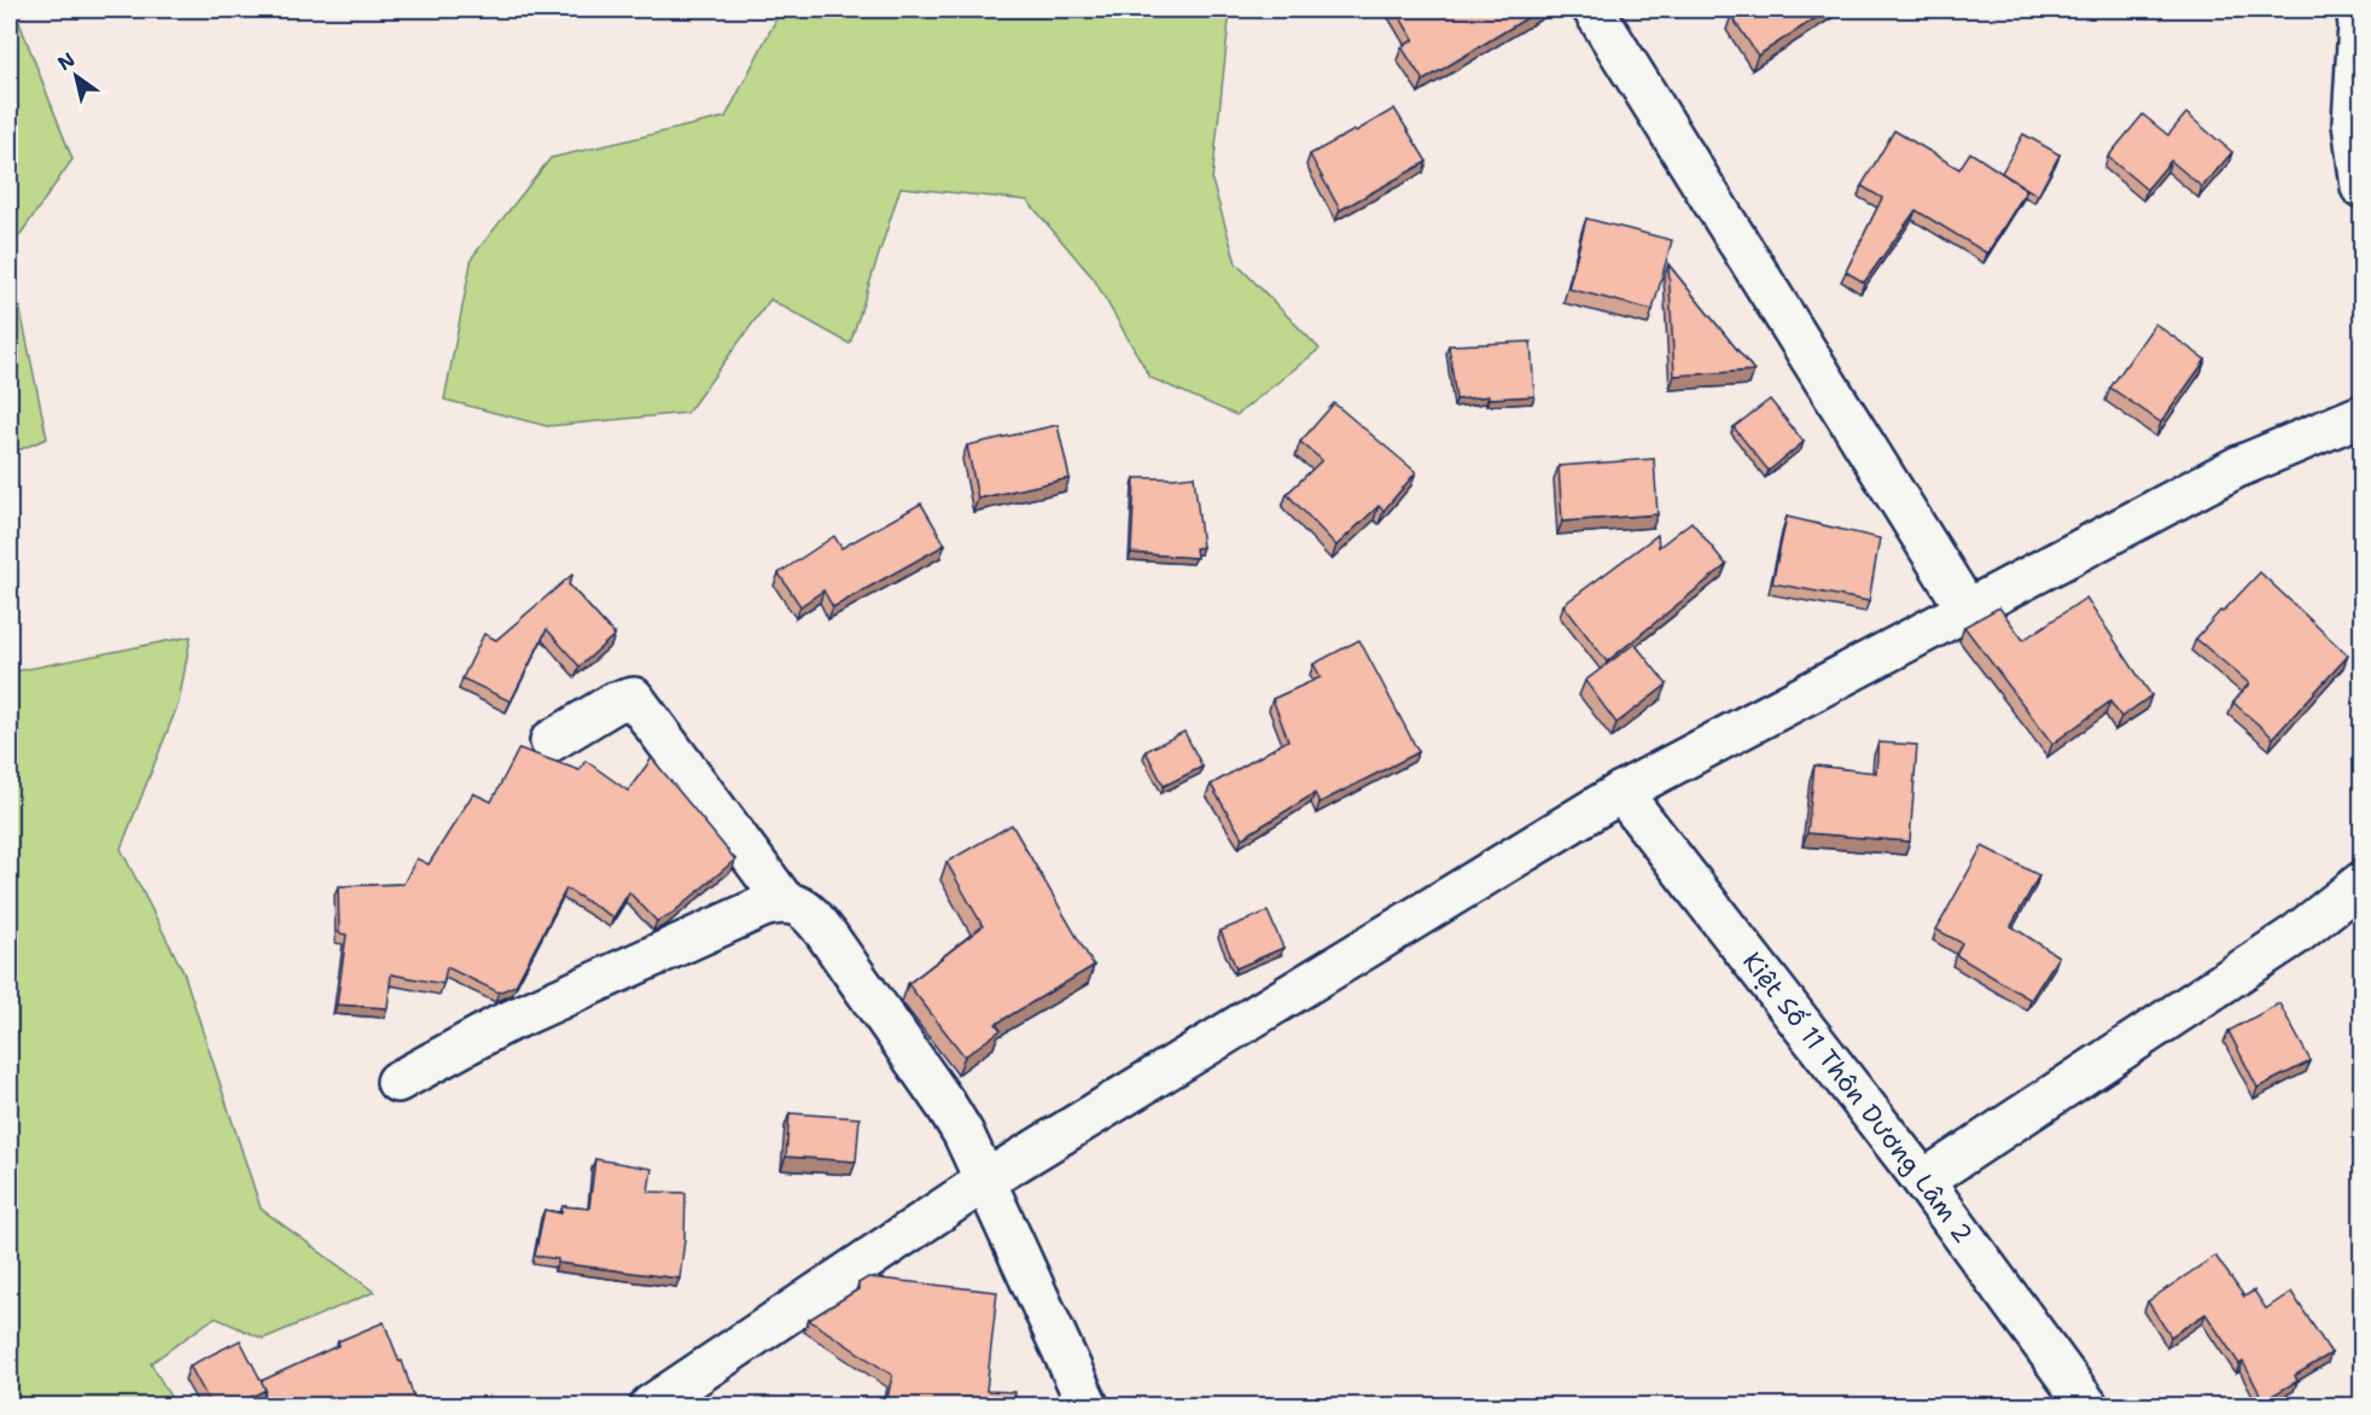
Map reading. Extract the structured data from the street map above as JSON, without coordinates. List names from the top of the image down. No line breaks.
{"streets":{"street":["Kiệt Số 11 Thôn Dương Lâm 2"]},"north":"top left"}
